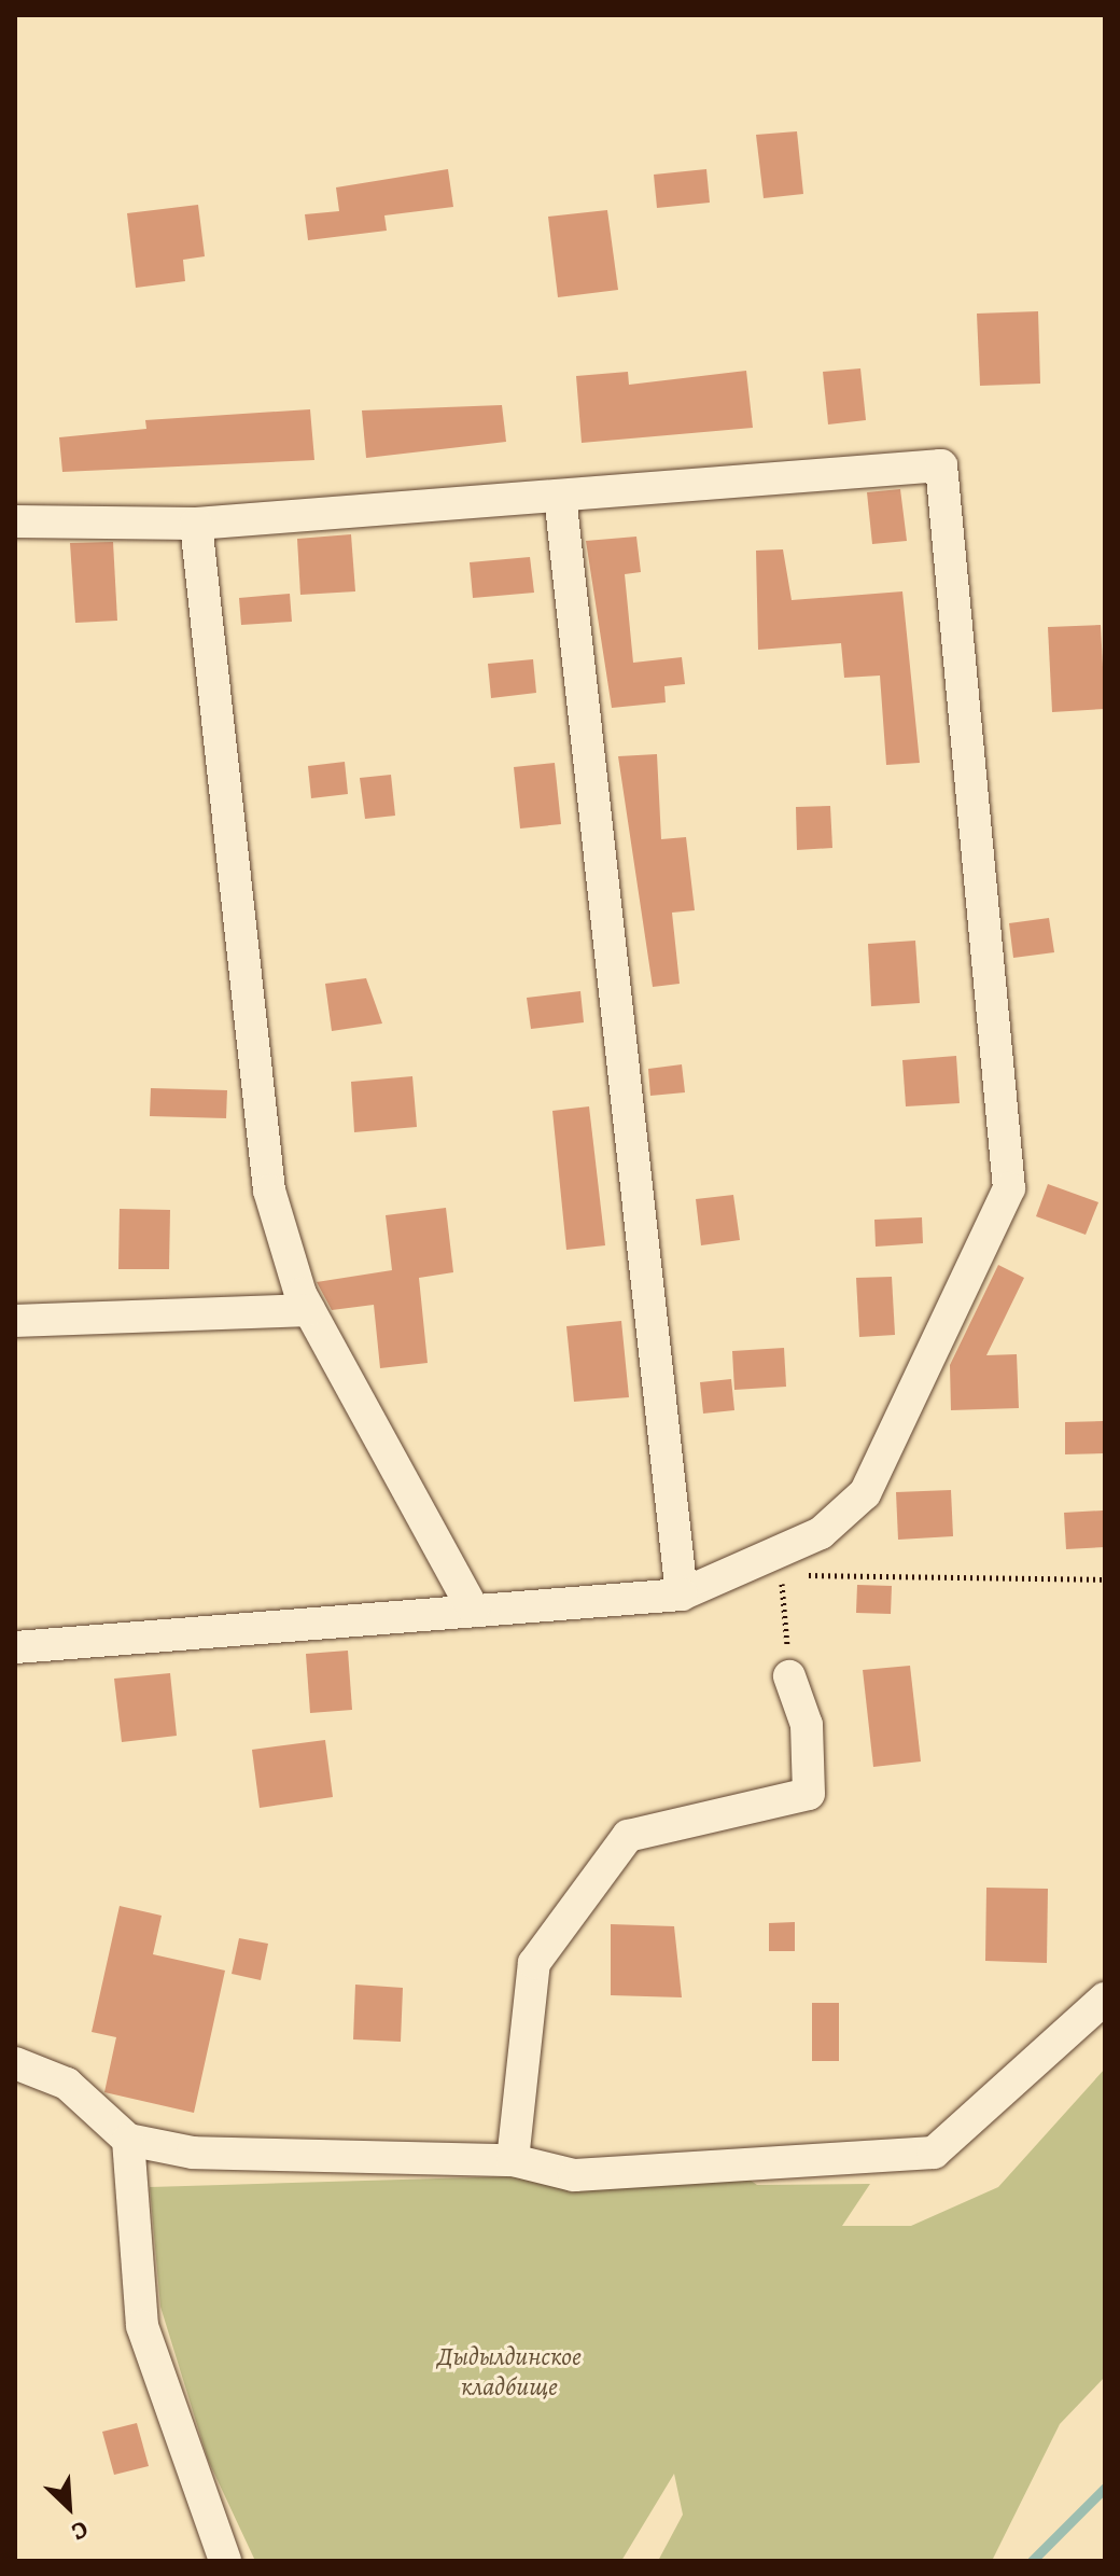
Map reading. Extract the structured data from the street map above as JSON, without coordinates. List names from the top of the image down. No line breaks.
{"parks":["Дыдылдинское кладбище"],"north":"bottom right"}
